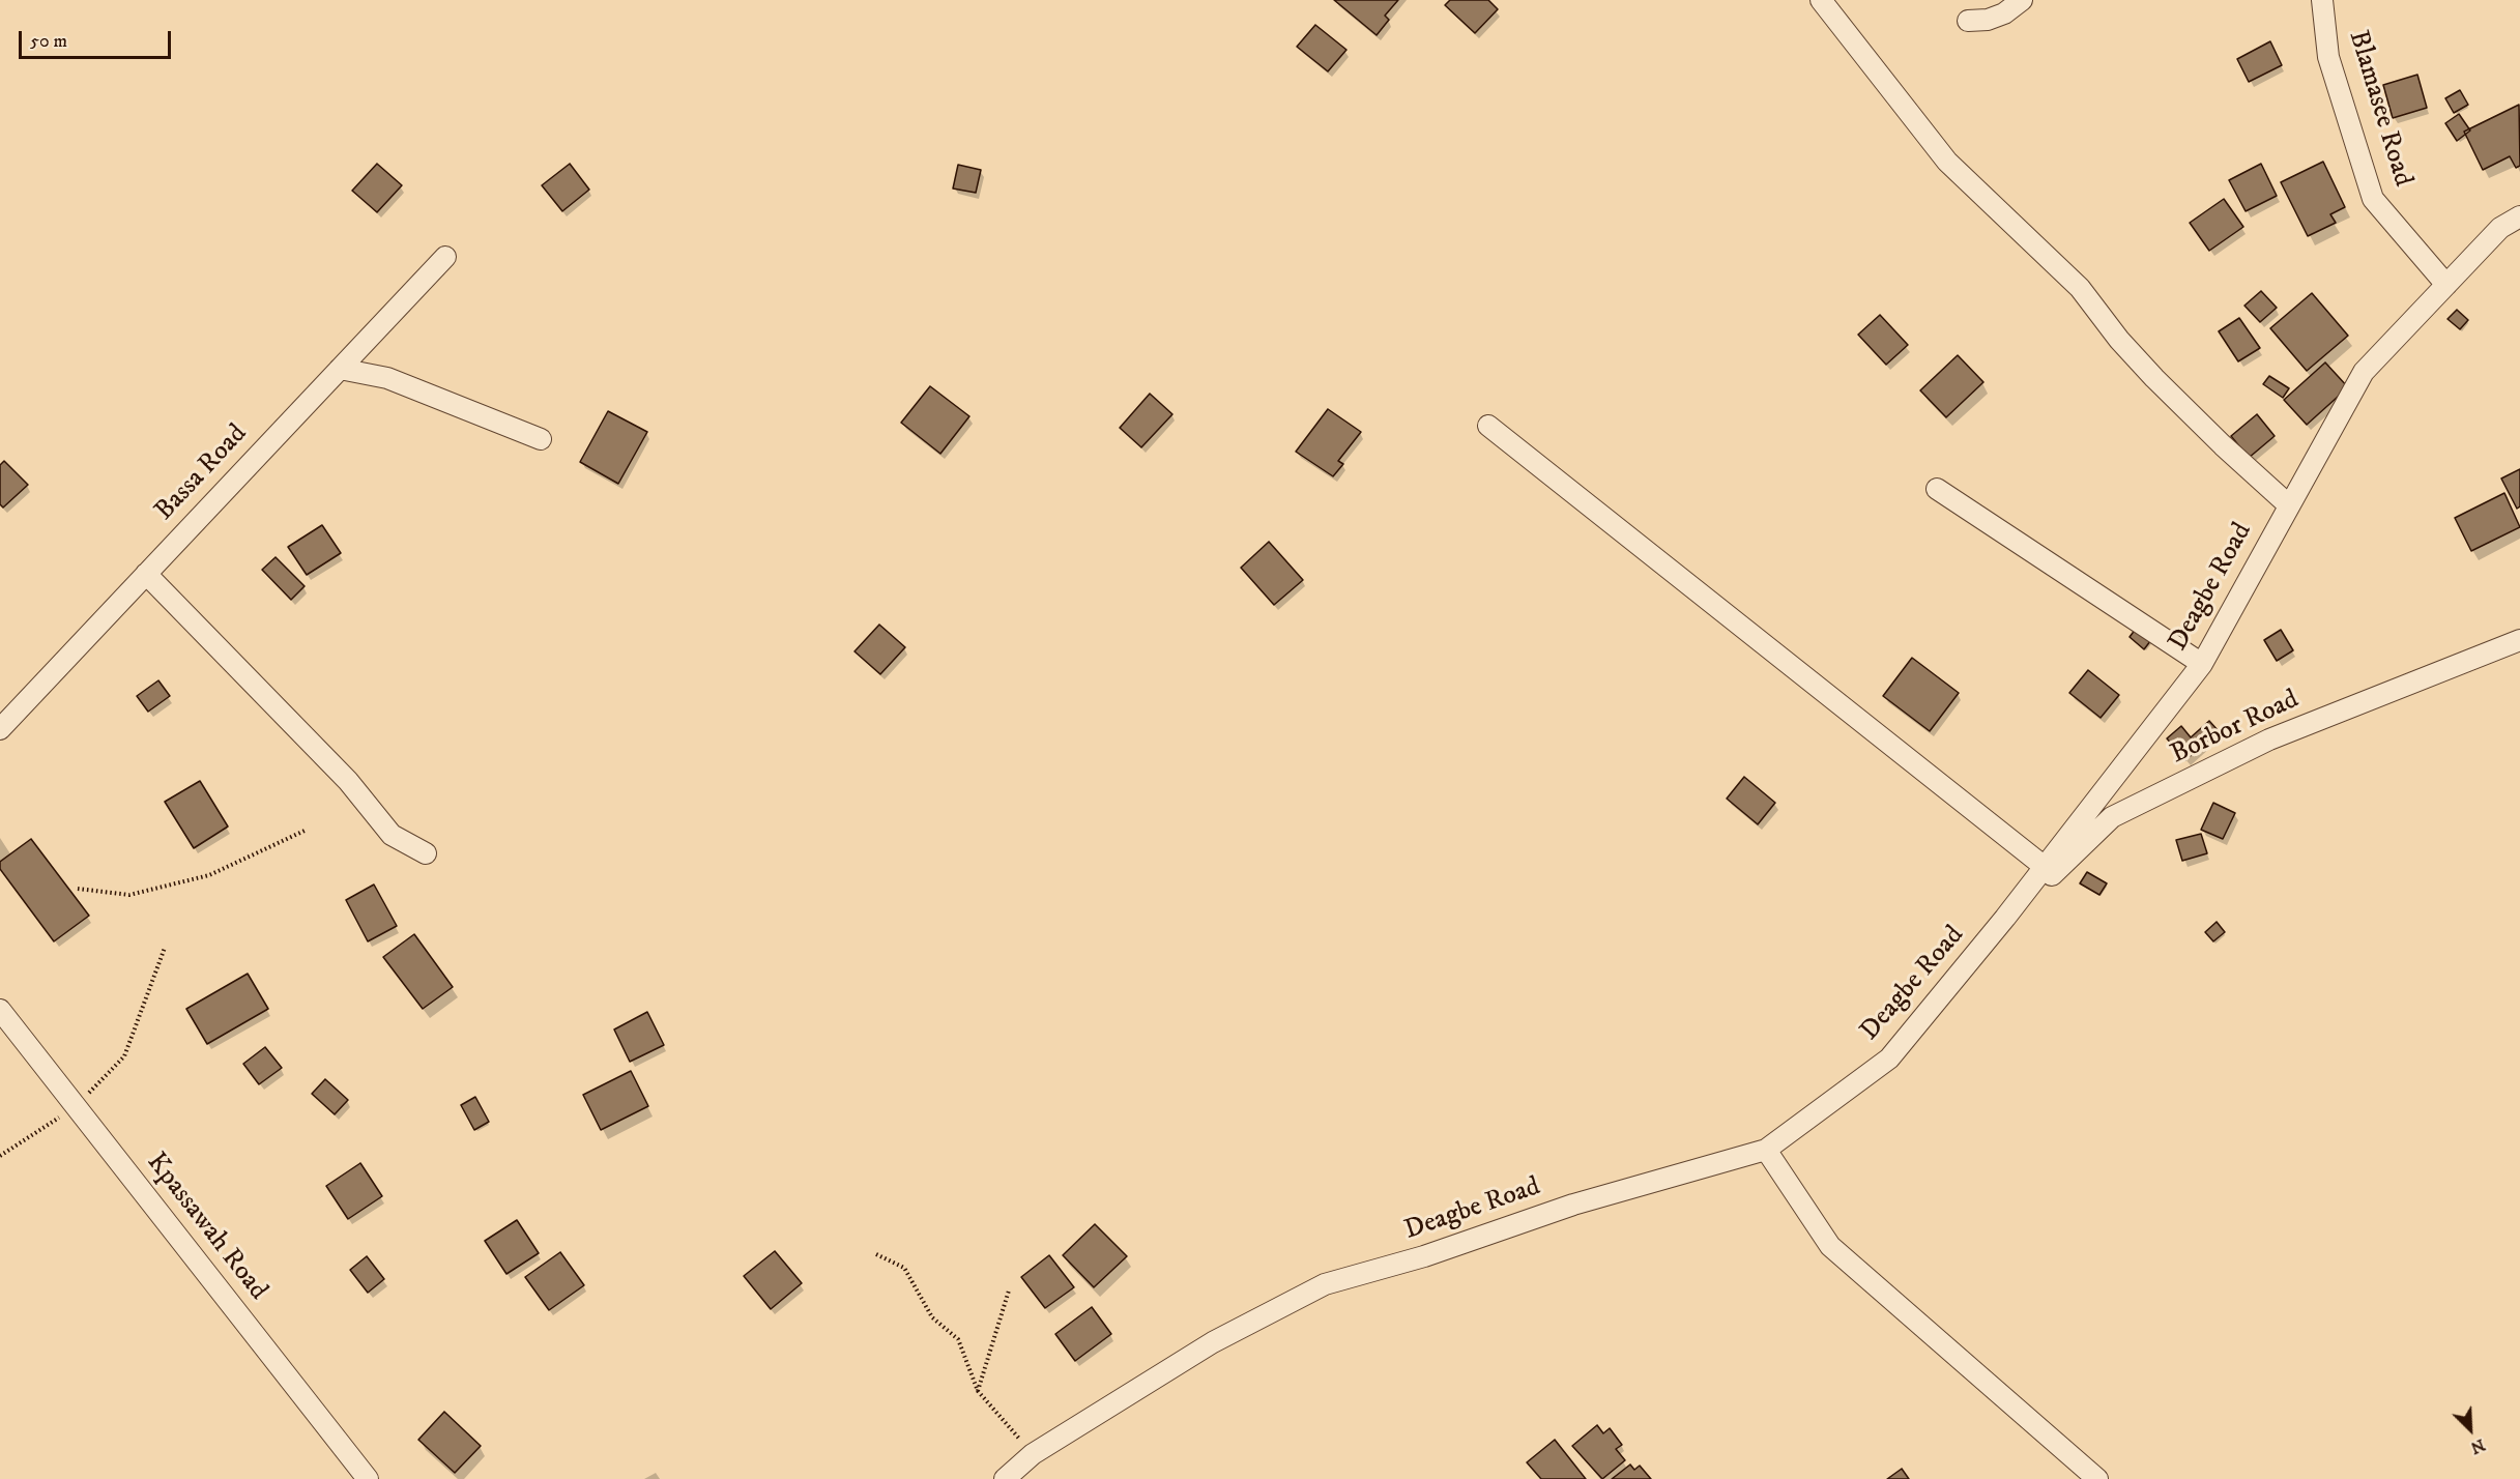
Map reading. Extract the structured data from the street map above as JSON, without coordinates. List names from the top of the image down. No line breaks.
{"streets":{"street":["Blamasee Road","Bassa Road","Deagbe Road","Borbor Road","Kpassawah Road"]},"crossings":[["Blamasee Road","Deagbe Road"],["Deagbe Road","Borbor Road"]],"scale_bar":"50 m","north":"bottom right"}
